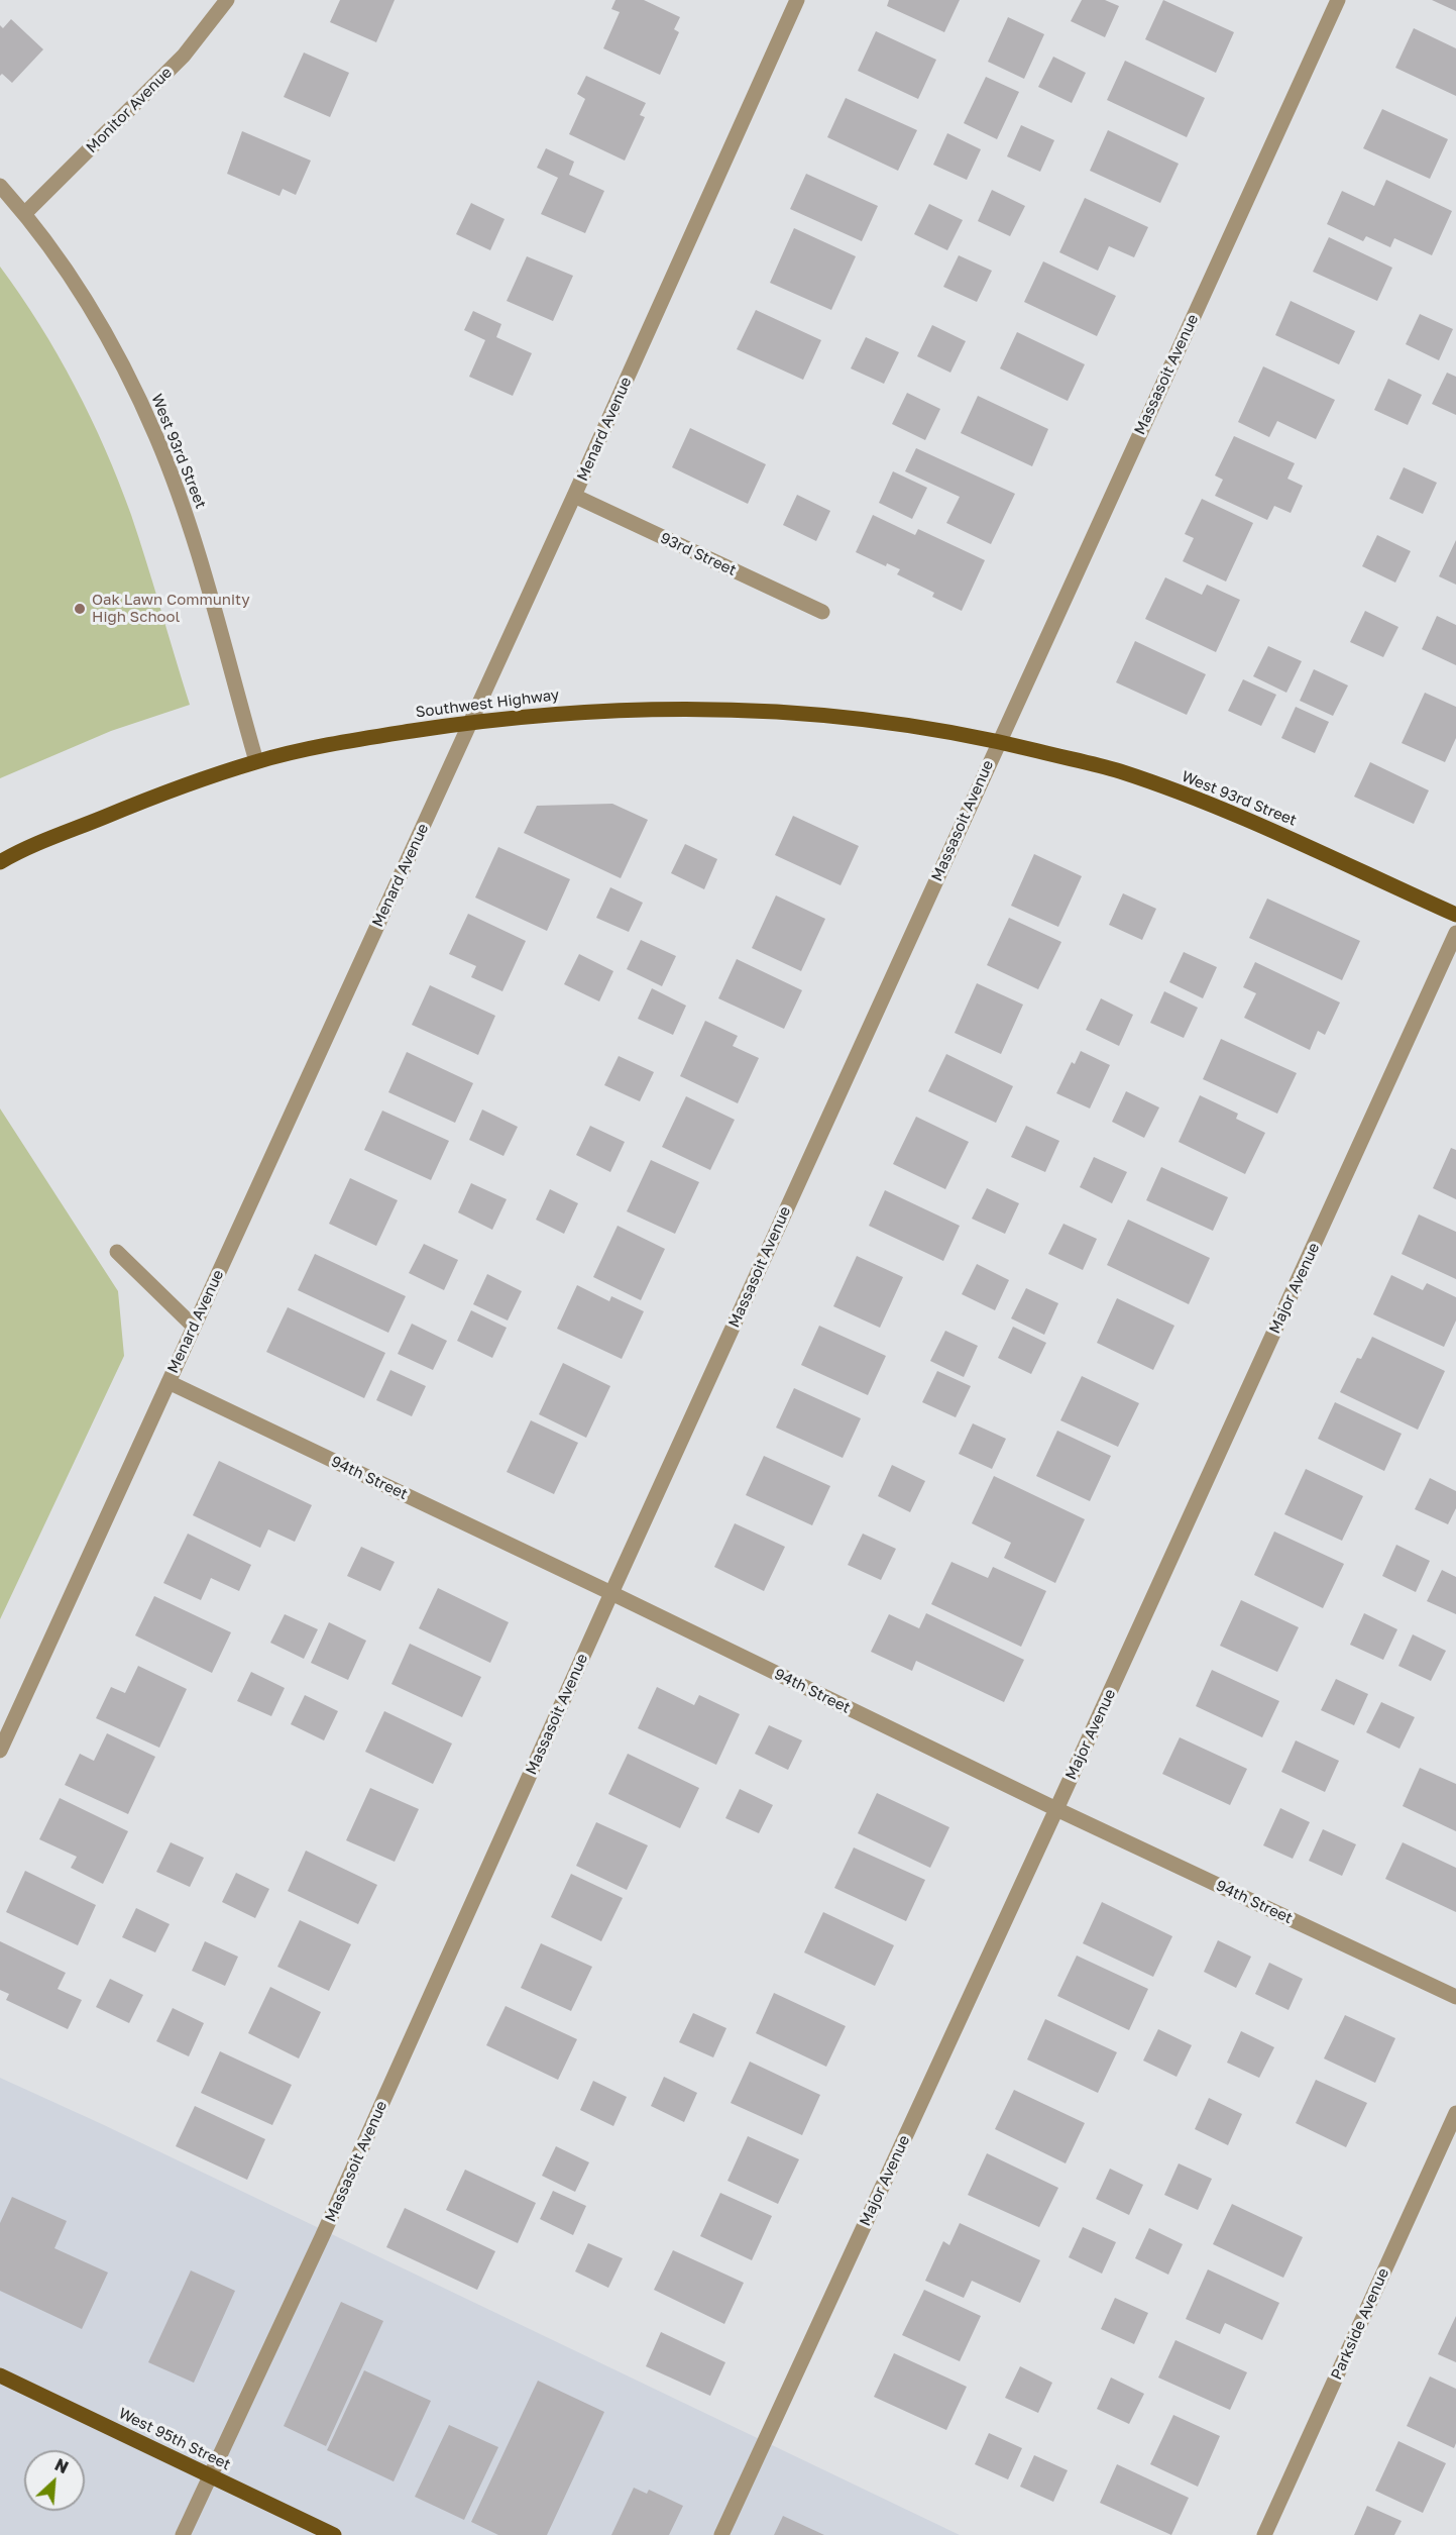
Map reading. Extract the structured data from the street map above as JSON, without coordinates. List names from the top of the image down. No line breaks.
{"streets":{"main road":["West 93rd Street","Southwest Highway","West 95th Street"],"street":["Monitor Avenue","Massasoit Avenue","Menard Avenue","93rd Street","Major Avenue","94th Street","Parkside Avenue"]},"crossings":[["Monitor Avenue","West 93rd Street"],["Massasoit Avenue","West 93rd Street"],["Massasoit Avenue","Southwest Highway"],["Massasoit Avenue","94th Street"],["Massasoit Avenue","West 95th Street"],["Menard Avenue","93rd Street"],["Menard Avenue","Southwest Highway"],["Menard Avenue","94th Street"],["West 93rd Street","Southwest Highway"],["Major Avenue","94th Street"]],"places":["Oak Lawn Community High School"],"north":"top right"}
